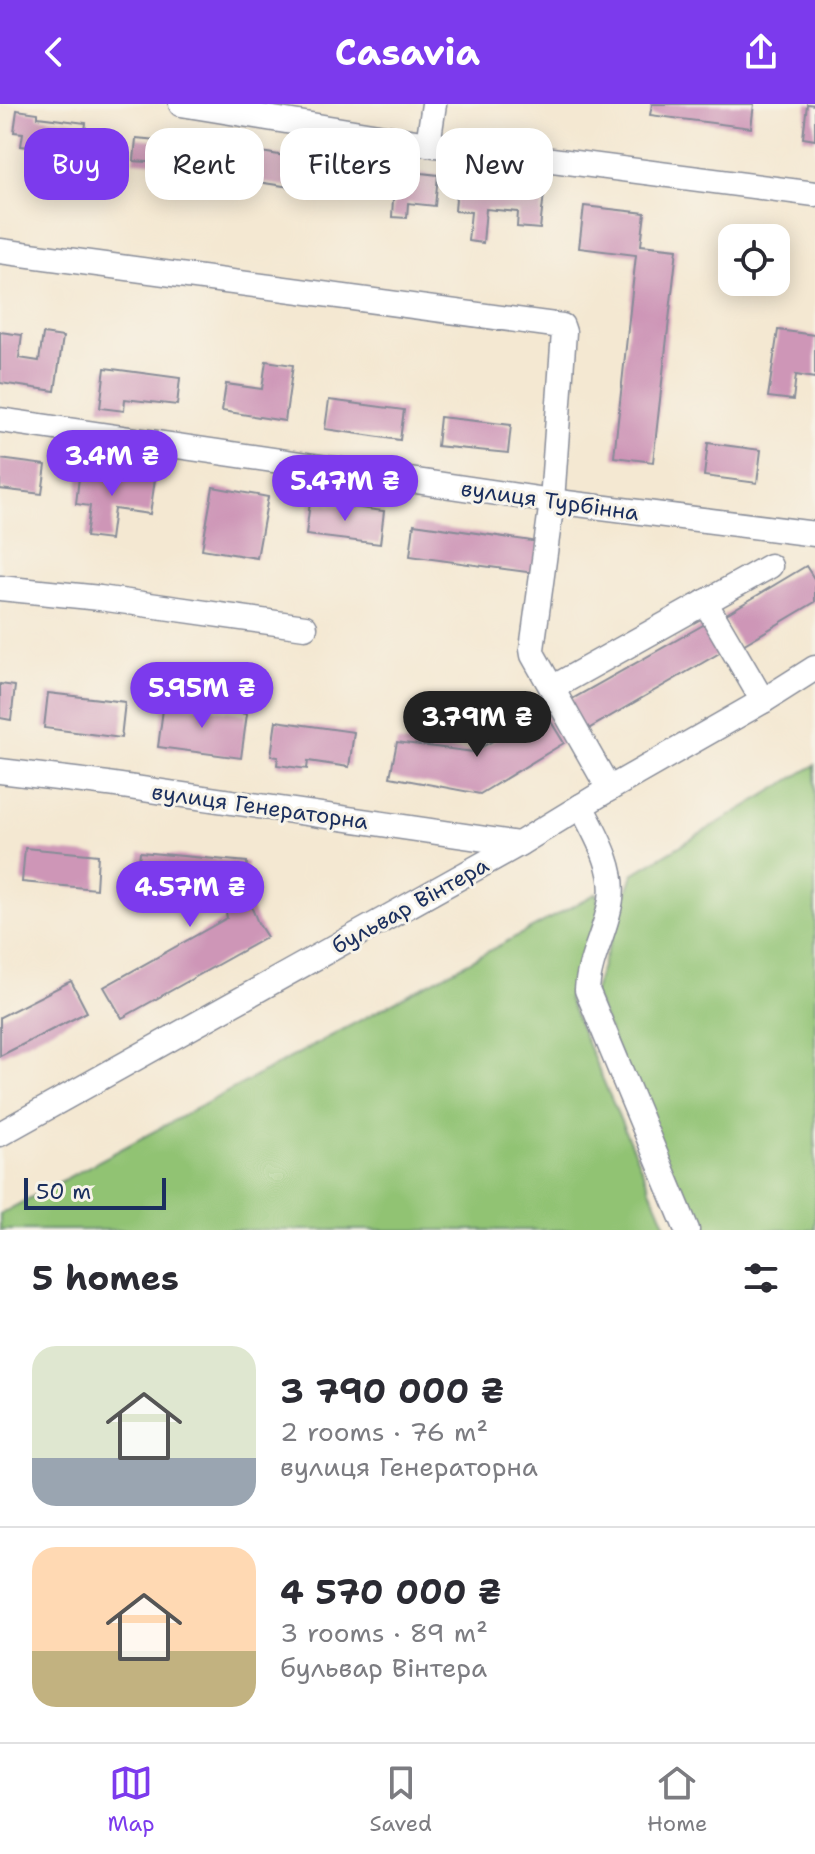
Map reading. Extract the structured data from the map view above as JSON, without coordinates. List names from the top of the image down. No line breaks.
{"streets":{"street":["вулиця Турбінна","вулиця Генераторна","бульвар Вінтера"]},"crossings":[["вулиця Генераторна","бульвар Вінтера"]],"scale_bar":"50 m","page":{"header":"Casavia","chip":["Buy","Rent","Filters","New"],"price":["3.4M ₴","5.47M ₴","5.95M ₴","3.79M ₴","4.57M ₴"],"scale":"50 m","heading":"5 homes","list":[{"name":"3 790 000 ₴","note":"2 rooms · 76 m² · вулиця Генераторна"},{"name":"4 570 000 ₴","note":"3 rooms · 89 m² · бульвар Вінтера"}],"tabs":["Map","Saved","Home"]}}
